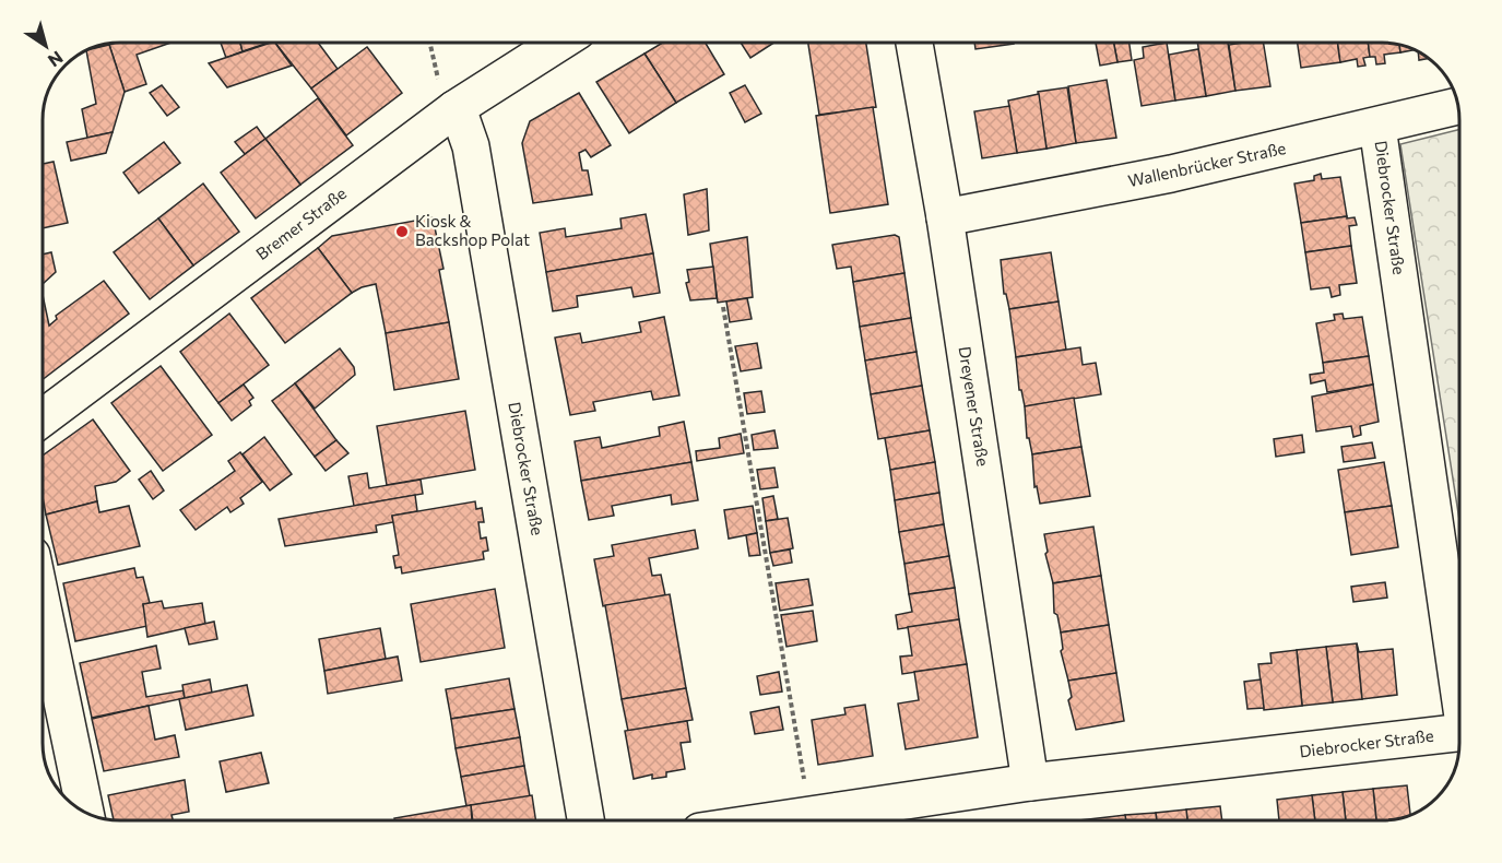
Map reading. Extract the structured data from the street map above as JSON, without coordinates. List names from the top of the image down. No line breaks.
{"streets":{"street":["Wallenbrücker Straße","Diebrocker Straße","Bremer Straße","Dreyener Straße"]},"crossings":[["Wallenbrücker Straße","Diebrocker Straße"],["Wallenbrücker Straße","Dreyener Straße"],["Diebrocker Straße","Bremer Straße"],["Diebrocker Straße","Dreyener Straße"]],"places":["Kiosk & Backshop Polat"],"north":"bottom right"}
